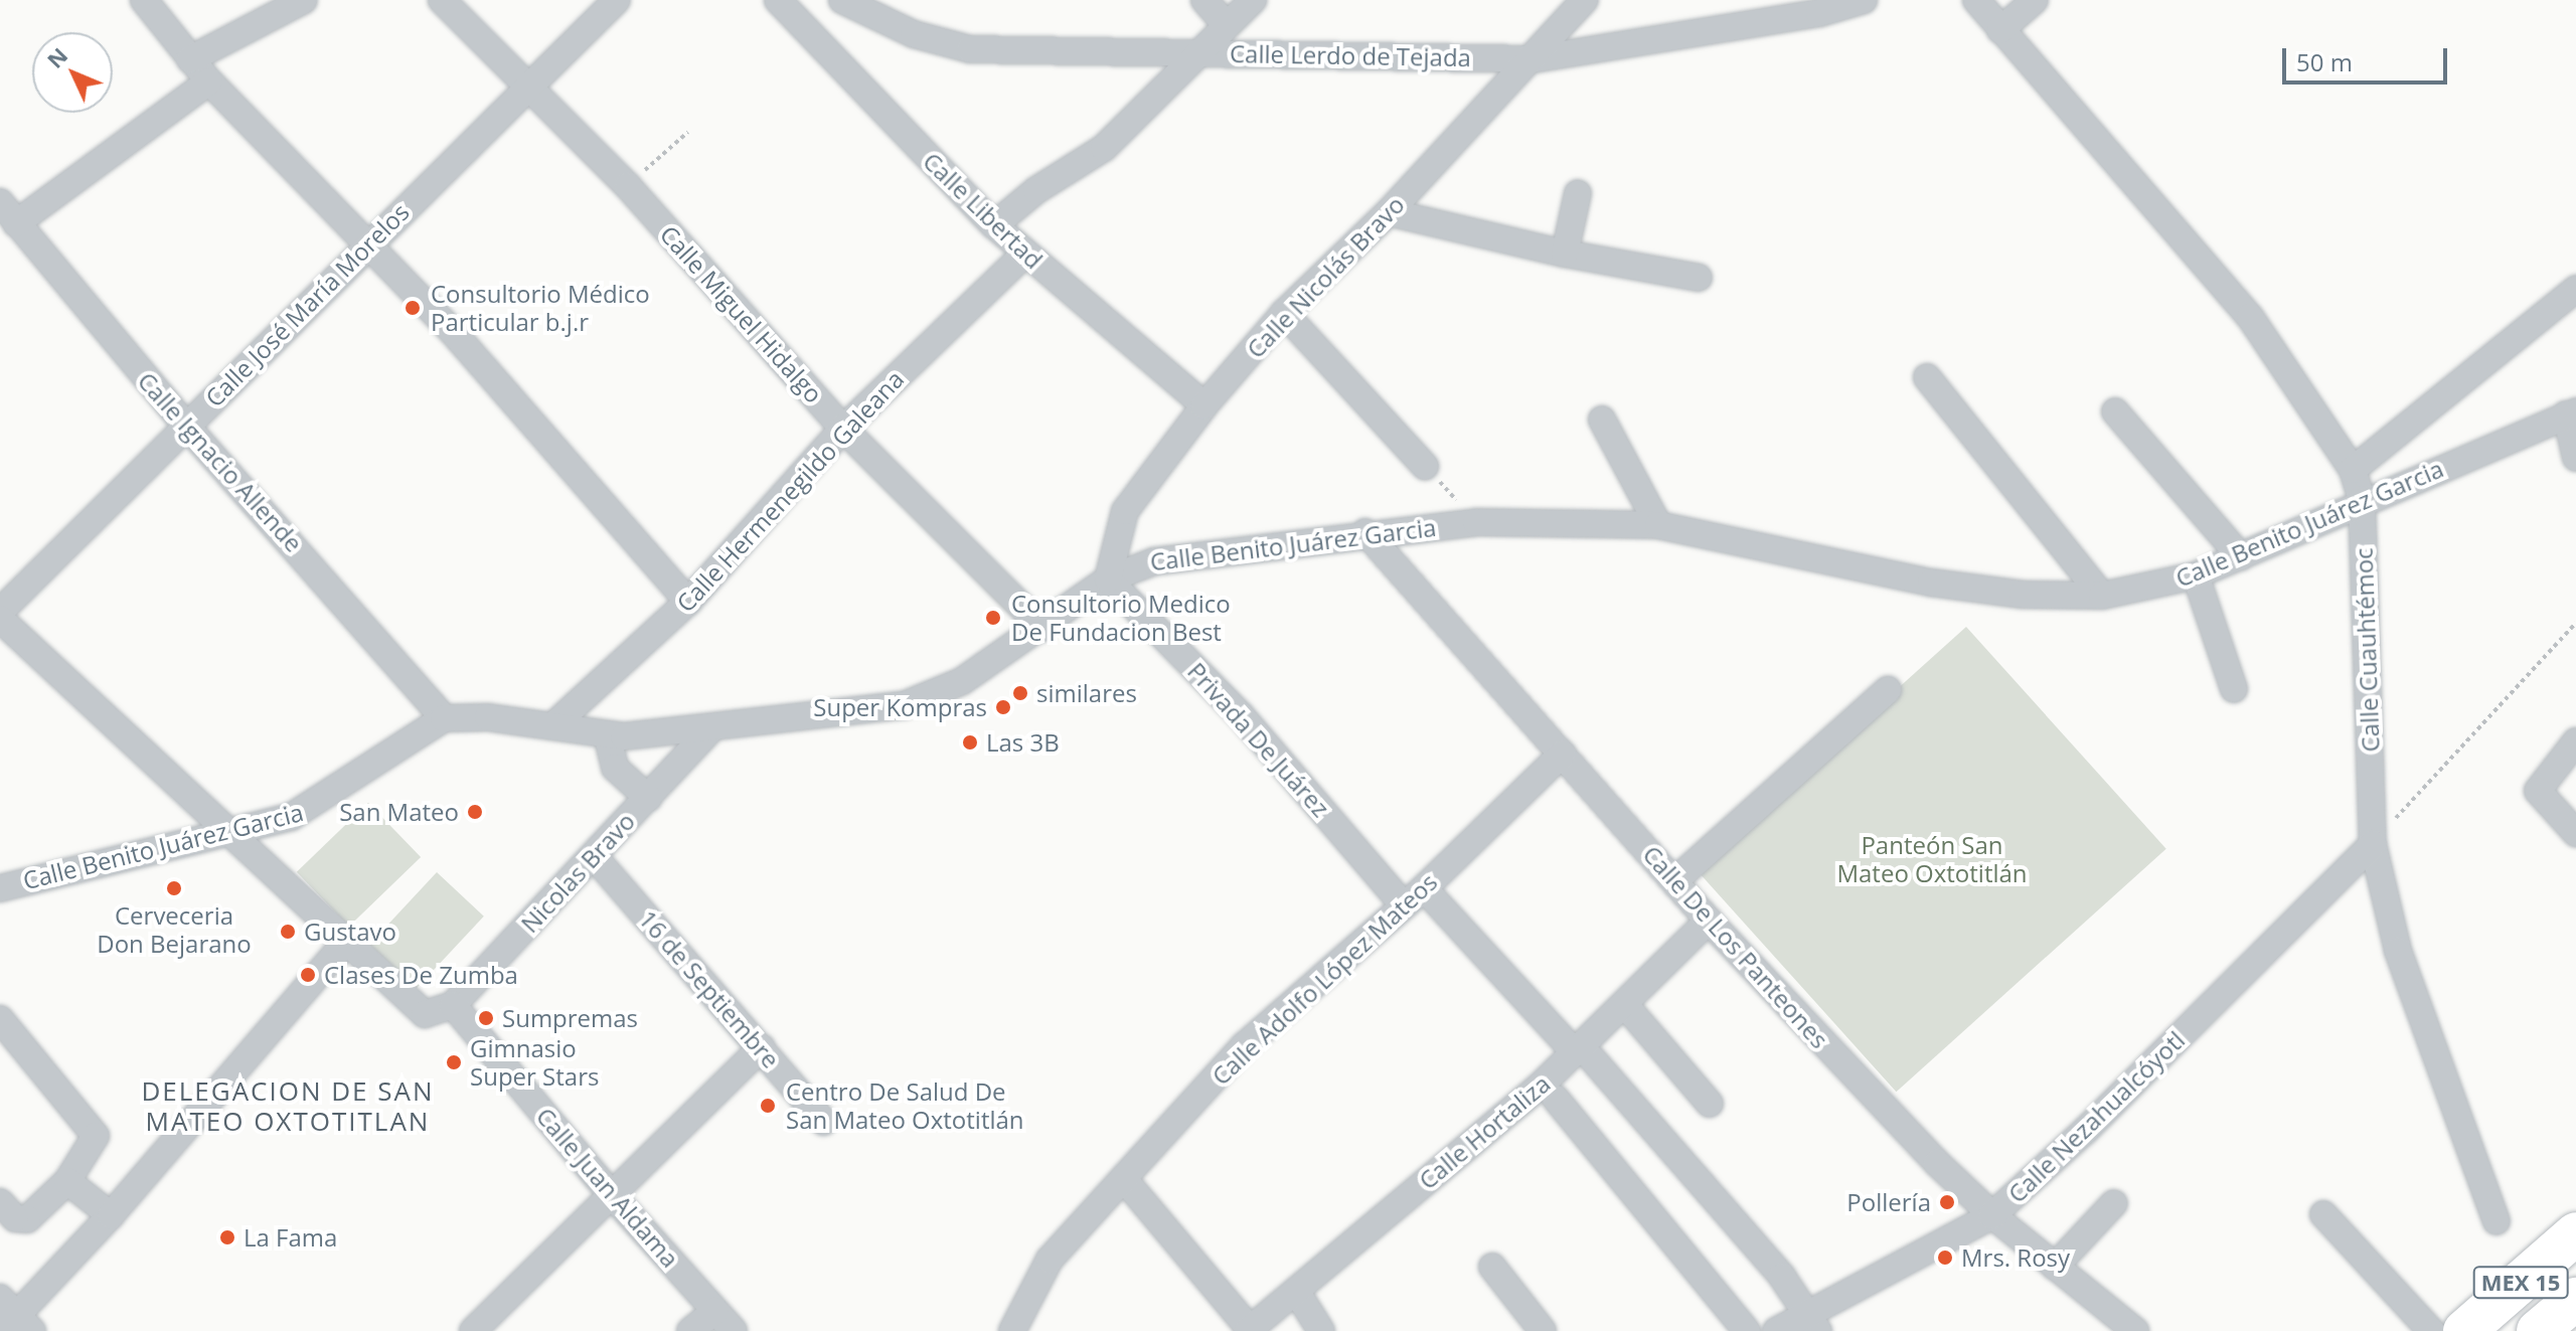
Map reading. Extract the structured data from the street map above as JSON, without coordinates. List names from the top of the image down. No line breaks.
{"streets":{"main road":["MEX 15"],"street":["Calle Lerdo de Tejada","Calle Libertad","Calle Nicolás Bravo","Calle José María Morelos","Calle Miguel Hidalgo","Calle Ignacio Allende","Calle Hermenegildo Galeana","Calle Benito Juárez Garcia","Calle Cuauhtémoc","Privada De Juárez","Nicolas Bravo","Calle De Los Panteones","Calle Adolfo López Mateos","16 de Septiembre","Calle Nezahualcóyotl","Calle Hortaliza","Calle Juan Aldama"]},"crossings":[["Calle Lerdo de Tejada","Calle Nicolás Bravo"],["Calle Libertad","Calle Nicolás Bravo"],["Calle Libertad","Calle Hermenegildo Galeana"],["Calle Nicolás Bravo","Calle Benito Juárez Garcia"],["Calle Nicolás Bravo","Privada De Juárez"],["Calle José María Morelos","Calle Miguel Hidalgo"],["Calle José María Morelos","Calle Ignacio Allende"],["Calle Miguel Hidalgo","Calle Hermenegildo Galeana"],["Calle Miguel Hidalgo","Calle Benito Juárez Garcia"],["Calle Ignacio Allende","Calle Benito Juárez Garcia"],["Calle Hermenegildo Galeana","Calle Benito Juárez Garcia"],["Calle Benito Juárez Garcia","Calle Cuauhtémoc"],["Calle Benito Juárez Garcia","Privada De Juárez"],["Calle Benito Juárez Garcia","Nicolas Bravo"],["Calle Benito Juárez Garcia","Calle De Los Panteones"],["Calle Cuauhtémoc","Calle Nezahualcóyotl"],["Privada De Juárez","Calle Adolfo López Mateos"],["Privada De Juárez","Calle Nezahualcóyotl"],["Privada De Juárez","Calle Hortaliza"],["Nicolas Bravo","16 de Septiembre"],["Nicolas Bravo","Calle Juan Aldama"],["Calle De Los Panteones","Calle Adolfo López Mateos"],["Calle De Los Panteones","Calle Nezahualcóyotl"],["Calle De Los Panteones","Calle Hortaliza"]],"districts":["DELEGACION DE SAN MATEO OXTOTITLAN"],"parks":["Panteón San Mateo Oxtotitlán"],"places":["Consultorio Médico Particular b.j.r","Consultorio Medico De Fundacion Best","similares","Super Kompras","Las 3B","San Mateo","Cerveceria Don Bejarano","Gustavo","Clases De Zumba","Sumpremas","Gimnasio Super Stars","Centro De Salud De San Mateo Oxtotitlán","Pollería","La Fama","Mrs. Rosy"],"scale_bar":"50 m","north":"top left"}
